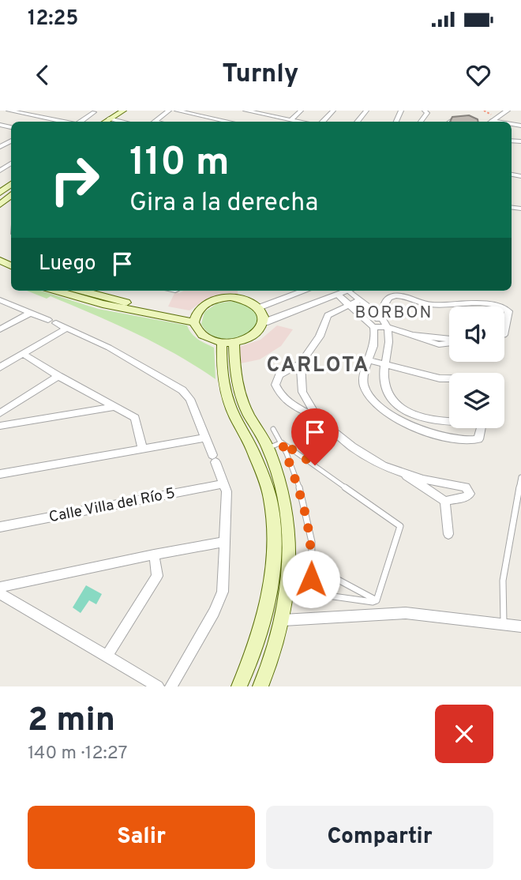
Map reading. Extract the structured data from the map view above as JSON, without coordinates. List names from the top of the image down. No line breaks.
{"streets":{"street":["Calle Villa del Río 5"]},"districts":["BORBON","CARLOTA"],"page":{"status":"12:25","header":"Turnly","turn":["110 m","Gira a la derecha"],"then":"Luego","heading":["2 min","140 m · 12:27"],"buttons":["Salir","Compartir"]}}
